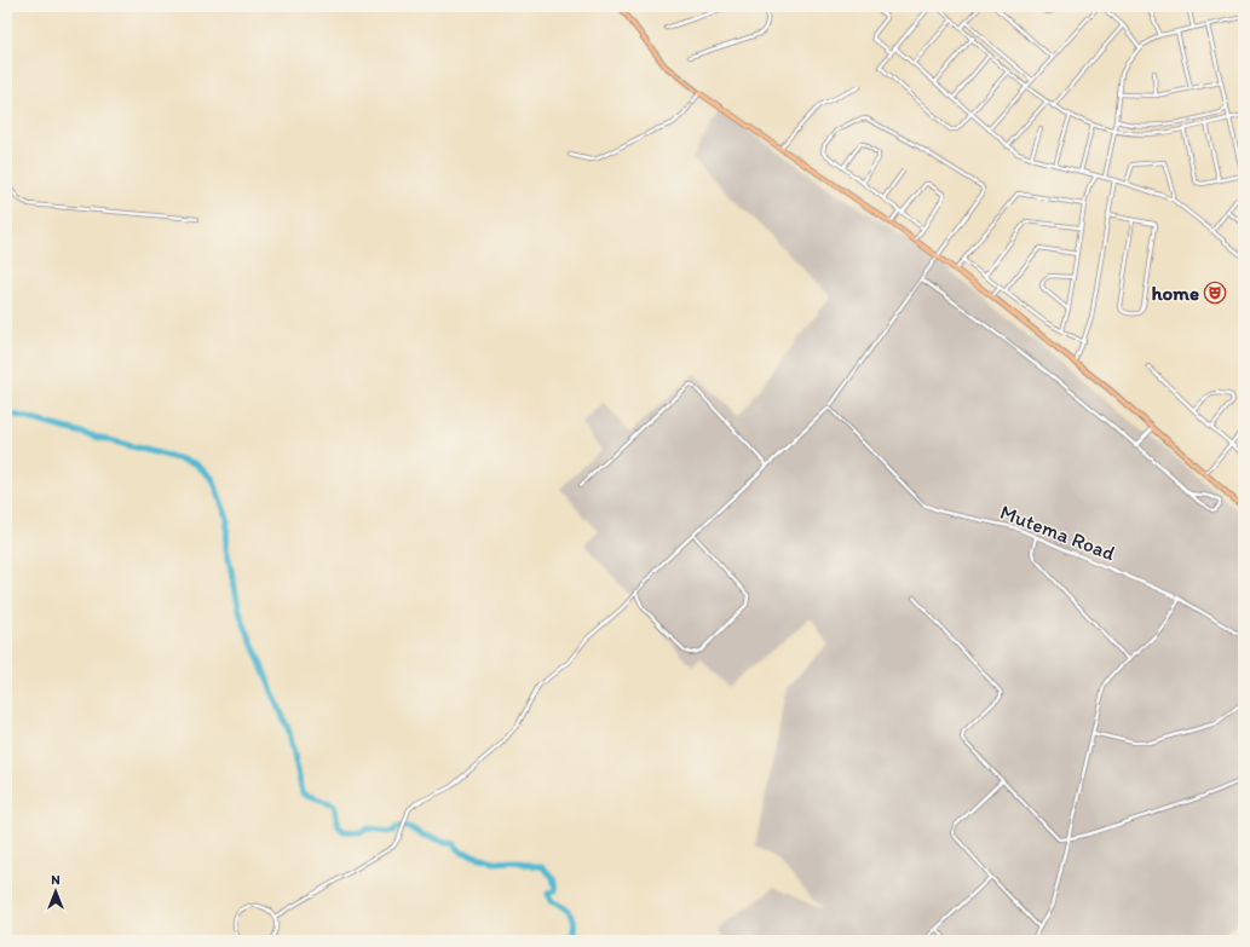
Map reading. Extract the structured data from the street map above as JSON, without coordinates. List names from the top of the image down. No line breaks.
{"streets":{"street":["Mutema Road"]},"places":{"theatre":["home"]},"north":"top"}
